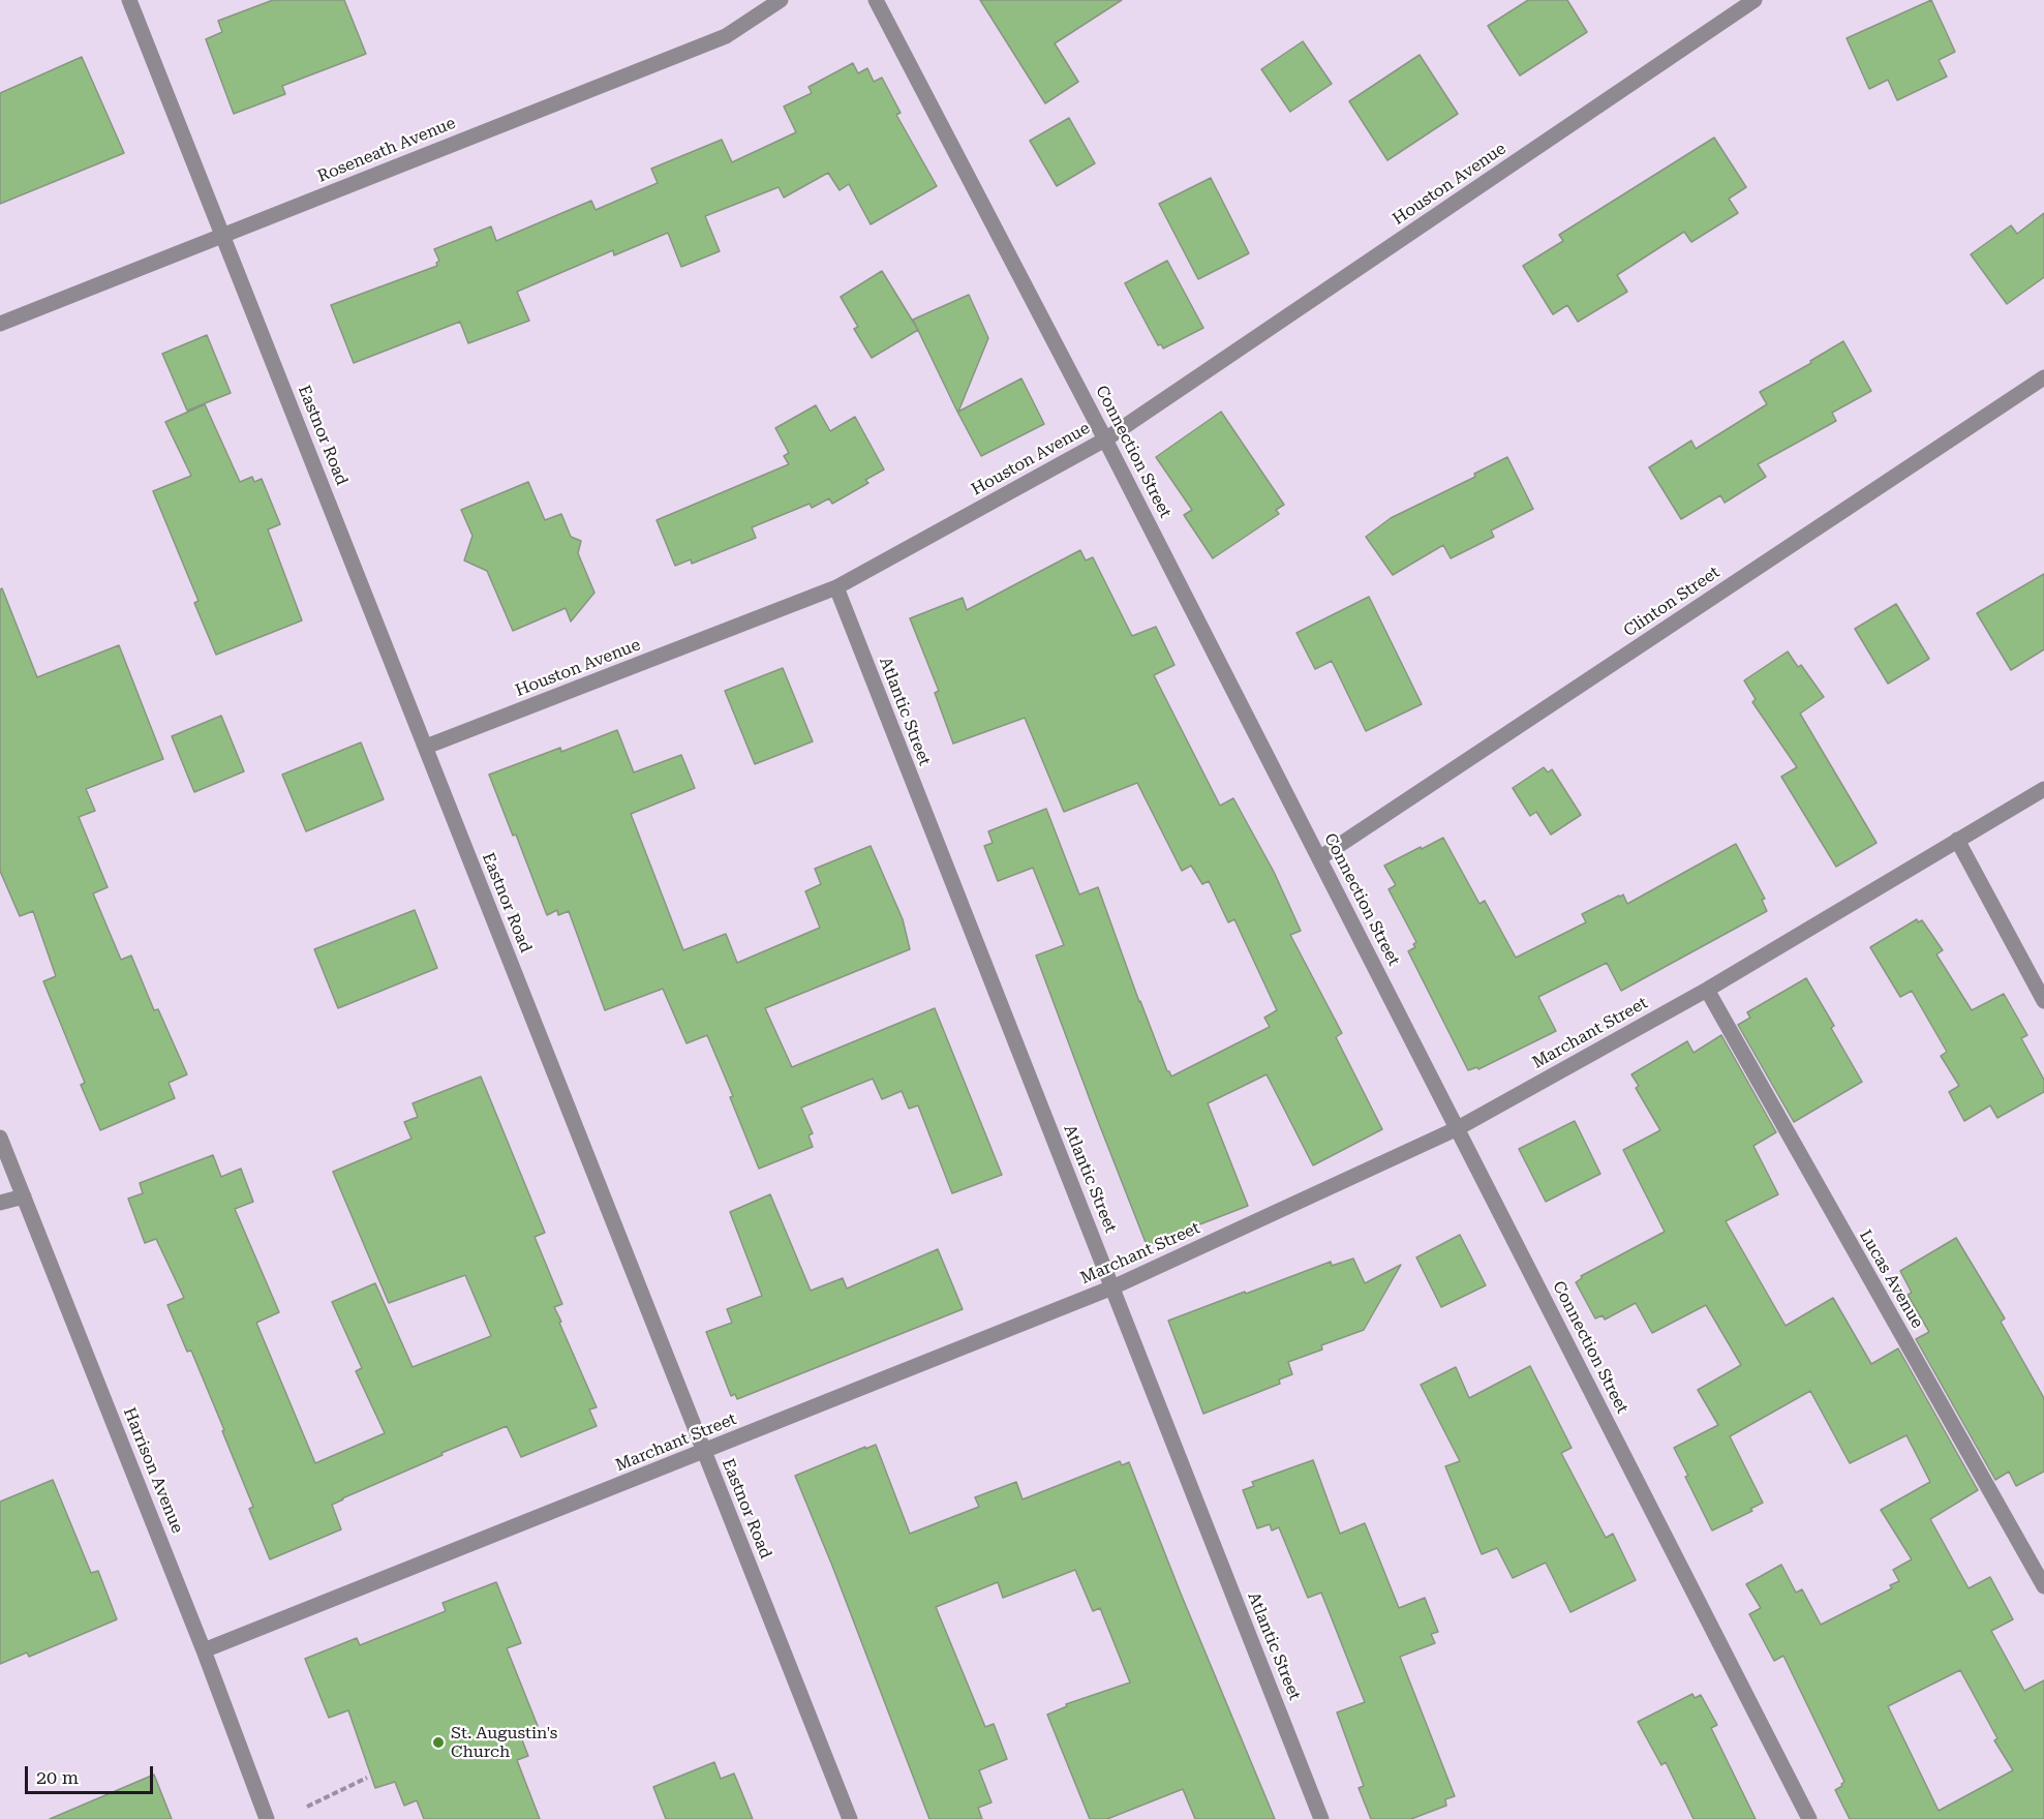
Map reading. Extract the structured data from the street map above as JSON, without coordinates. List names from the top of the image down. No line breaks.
{"streets":{"street":["Roseneath Avenue","Houston Avenue","Eastnor Road","Connection Street","Clinton Street","Atlantic Street","Marchant Street","Lucas Avenue","Harrison Avenue"]},"crossings":[["Roseneath Avenue","Eastnor Road"],["Houston Avenue","Eastnor Road"],["Houston Avenue","Connection Street"],["Houston Avenue","Atlantic Street"],["Eastnor Road","Marchant Street"],["Connection Street","Clinton Street"],["Connection Street","Marchant Street"],["Atlantic Street","Marchant Street"],["Marchant Street","Lucas Avenue"],["Marchant Street","Harrison Avenue"]],"places":["St. Augustin's Church"],"scale_bar":"20 m"}
